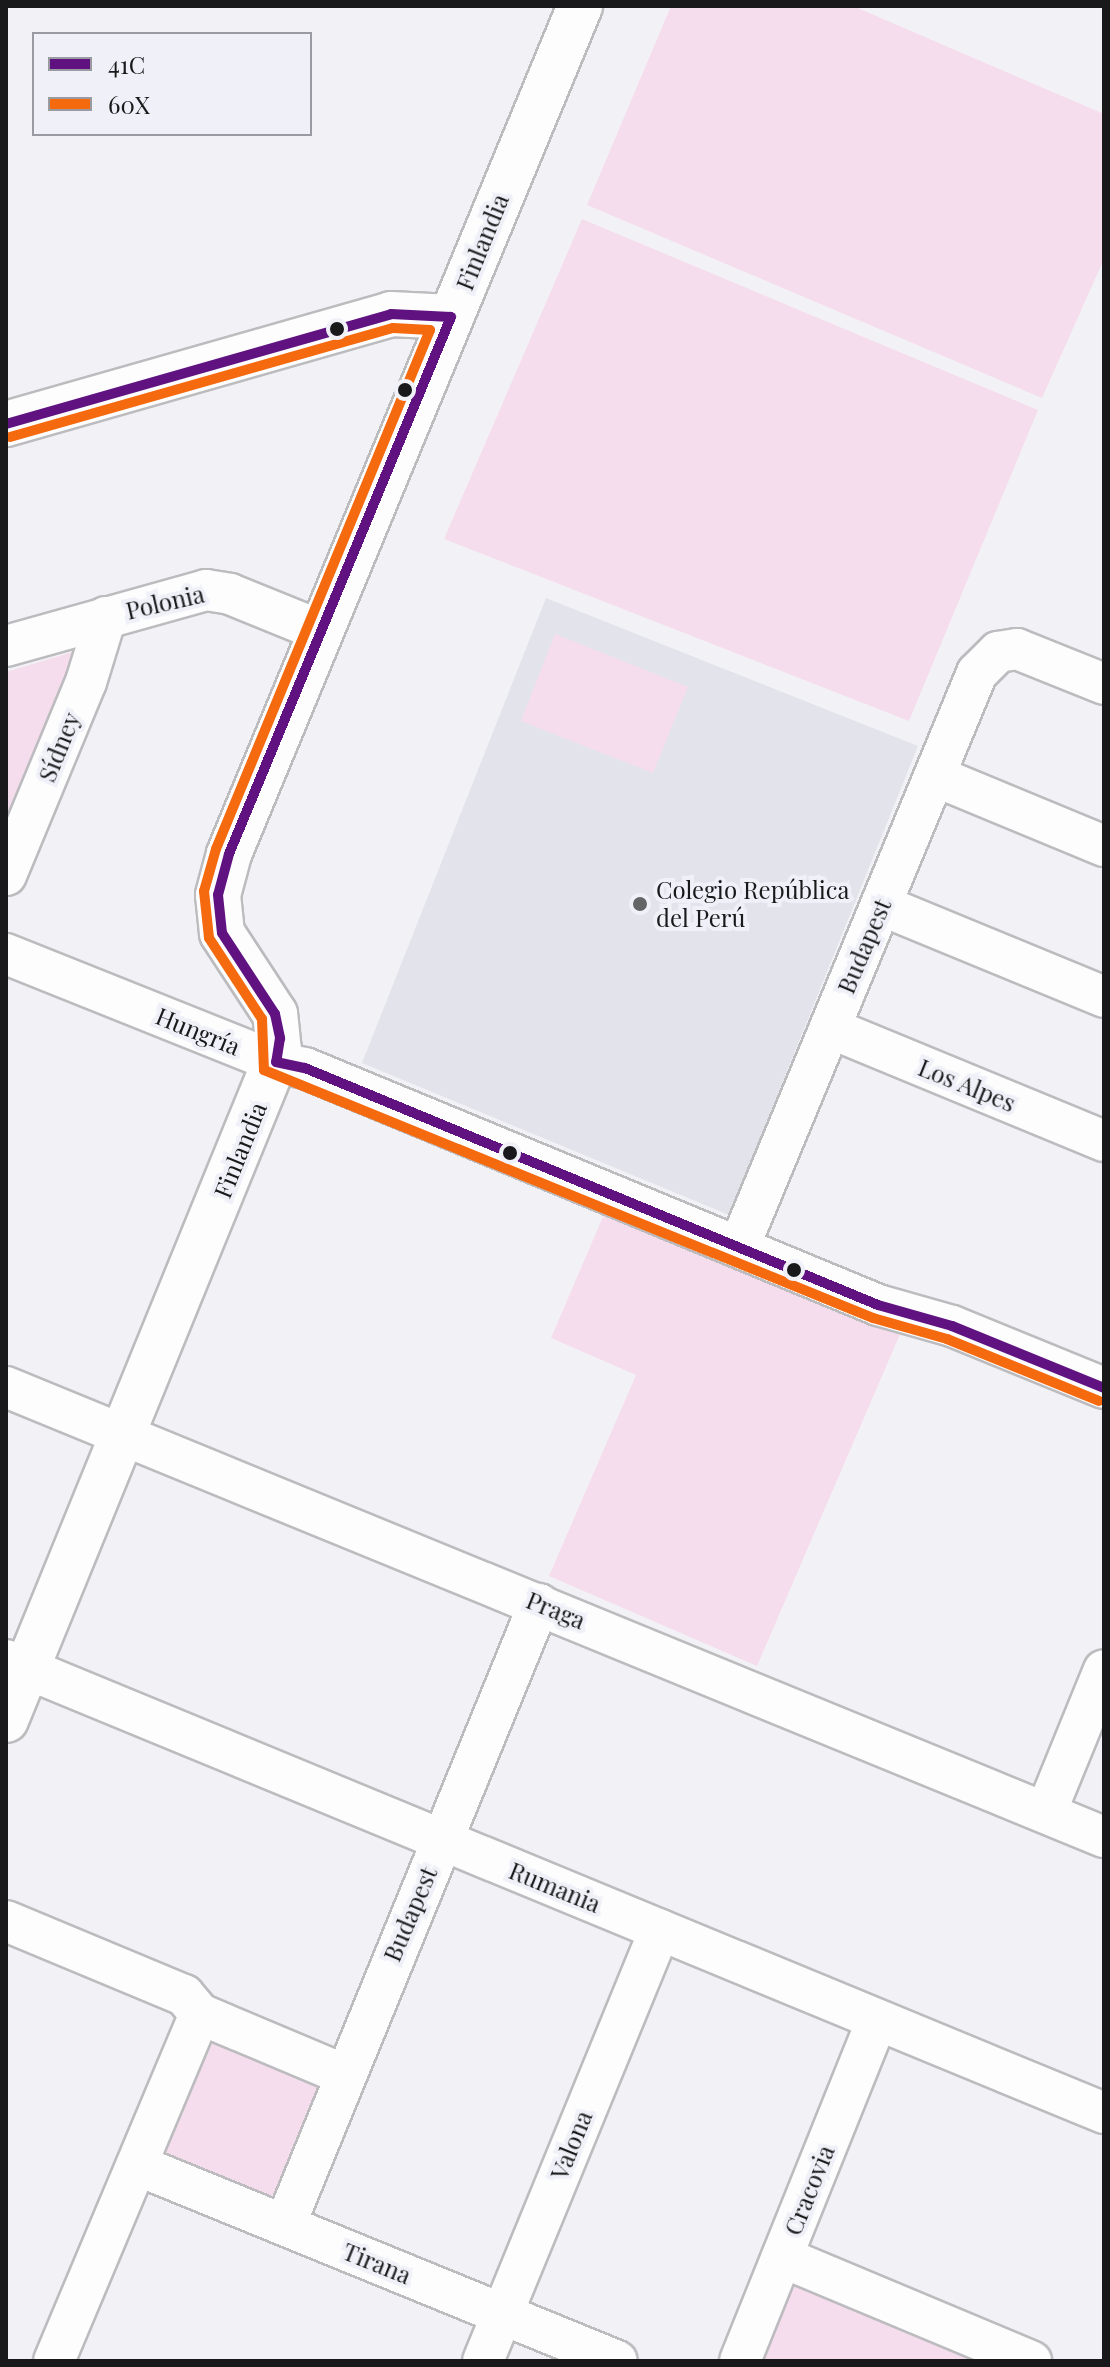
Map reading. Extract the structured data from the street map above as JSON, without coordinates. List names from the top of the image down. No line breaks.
{"streets":{"street":["Finlandia","Polonia","Sídney","Budapest","Hungría","Los Alpes","Praga","Rumania","Valona","Cracovia","Tirana"]},"crossings":[["Finlandia","Polonia"],["Finlandia","Hungría"],["Finlandia","Praga"],["Finlandia","Rumania"],["Polonia","Sídney"],["Budapest","Hungría"],["Budapest","Los Alpes"],["Budapest","Praga"],["Budapest","Rumania"],["Budapest","Tirana"],["Rumania","Valona"],["Rumania","Cracovia"],["Valona","Tirana"]],"places":["Colegio República del Perú"],"lines":["transit line 41C","transit line 60X"],"legend":["41C","60X"]}
